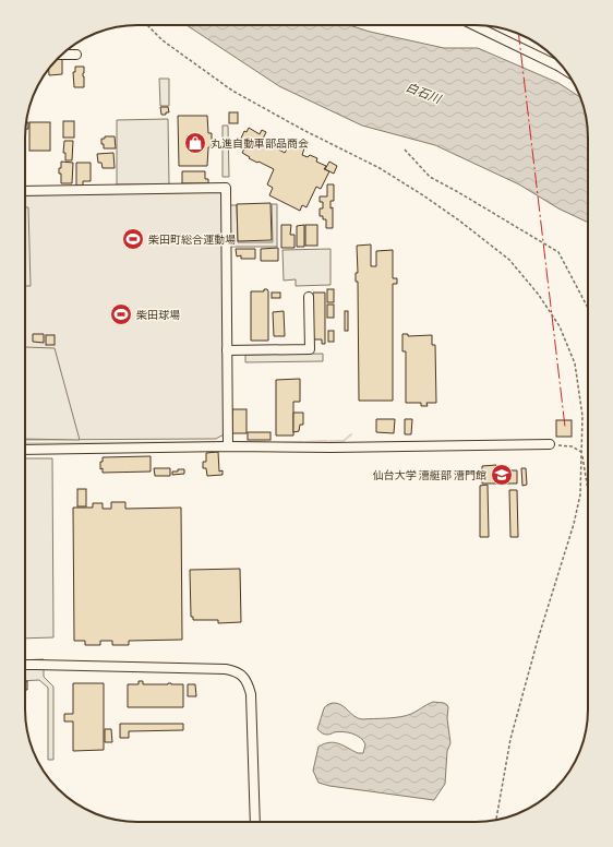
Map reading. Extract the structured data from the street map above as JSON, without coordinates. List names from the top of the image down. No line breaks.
{"water":["白石川"],"places":{"shop":["丸進自動車部品商会"],"sports":["柴田町総合運動場","柴田球場"],"school or university":["仙台大学 漕艇部 漕門館"]}}
